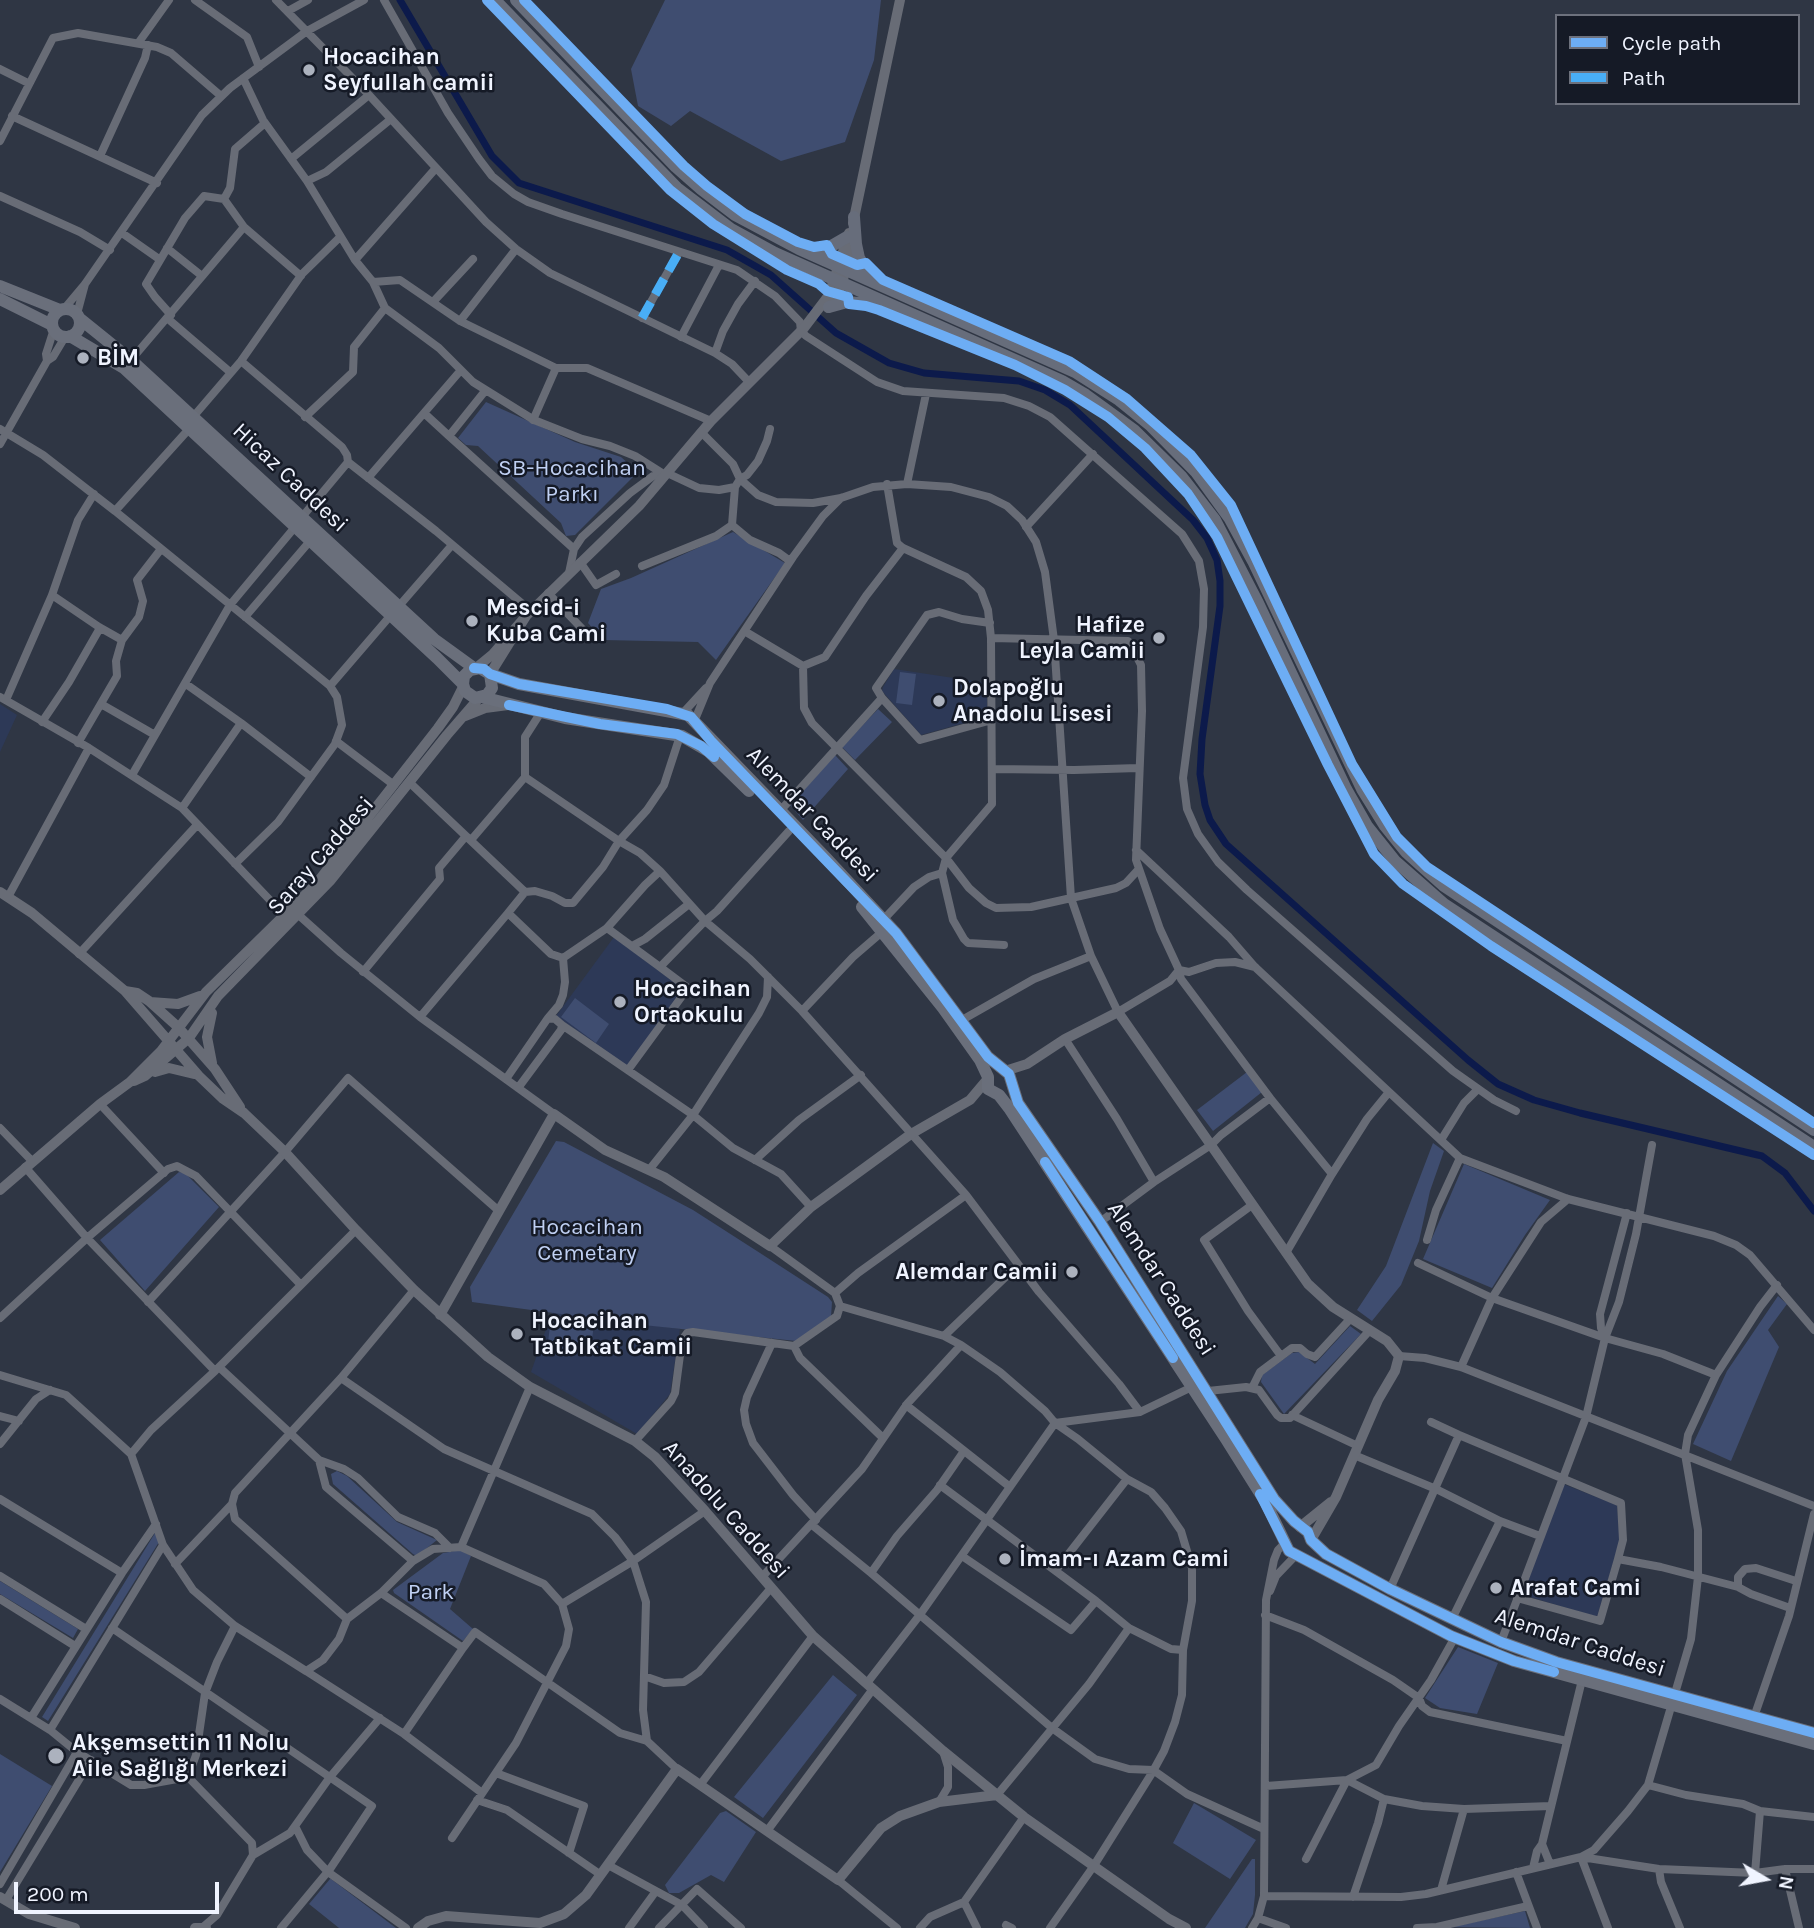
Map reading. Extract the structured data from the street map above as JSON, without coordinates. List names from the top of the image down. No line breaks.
{"streets":{"main road":["Hicaz Caddesi","Alemdar Caddesi"],"street":["Saray Caddesi","Anadolu Caddesi"]},"crossings":[["Hicaz Caddesi","Alemdar Caddesi"],["Hicaz Caddesi","Saray Caddesi"],["Alemdar Caddesi","Saray Caddesi"],["Saray Caddesi","Anadolu Caddesi"]],"parks":["SB-Hocacihan Parkı","Hocacihan Cemetary","Park"],"places":["Hocacihan Seyfullah camii","BİM","Mescid-i Kuba Cami","Hafize Leyla Camii","Dolapoğlu Anadolu Lisesi","Hocacihan Ortaokulu","Alemdar Camii","Hocacihan Tatbikat Camii","İmam-ı Azam Cami","Arafat Cami","Akşemsettin 11 Nolu Aile Sağlığı Merkezi"],"legend":["Cycle path","Path"],"scale_bar":"200 m","north":"right"}
